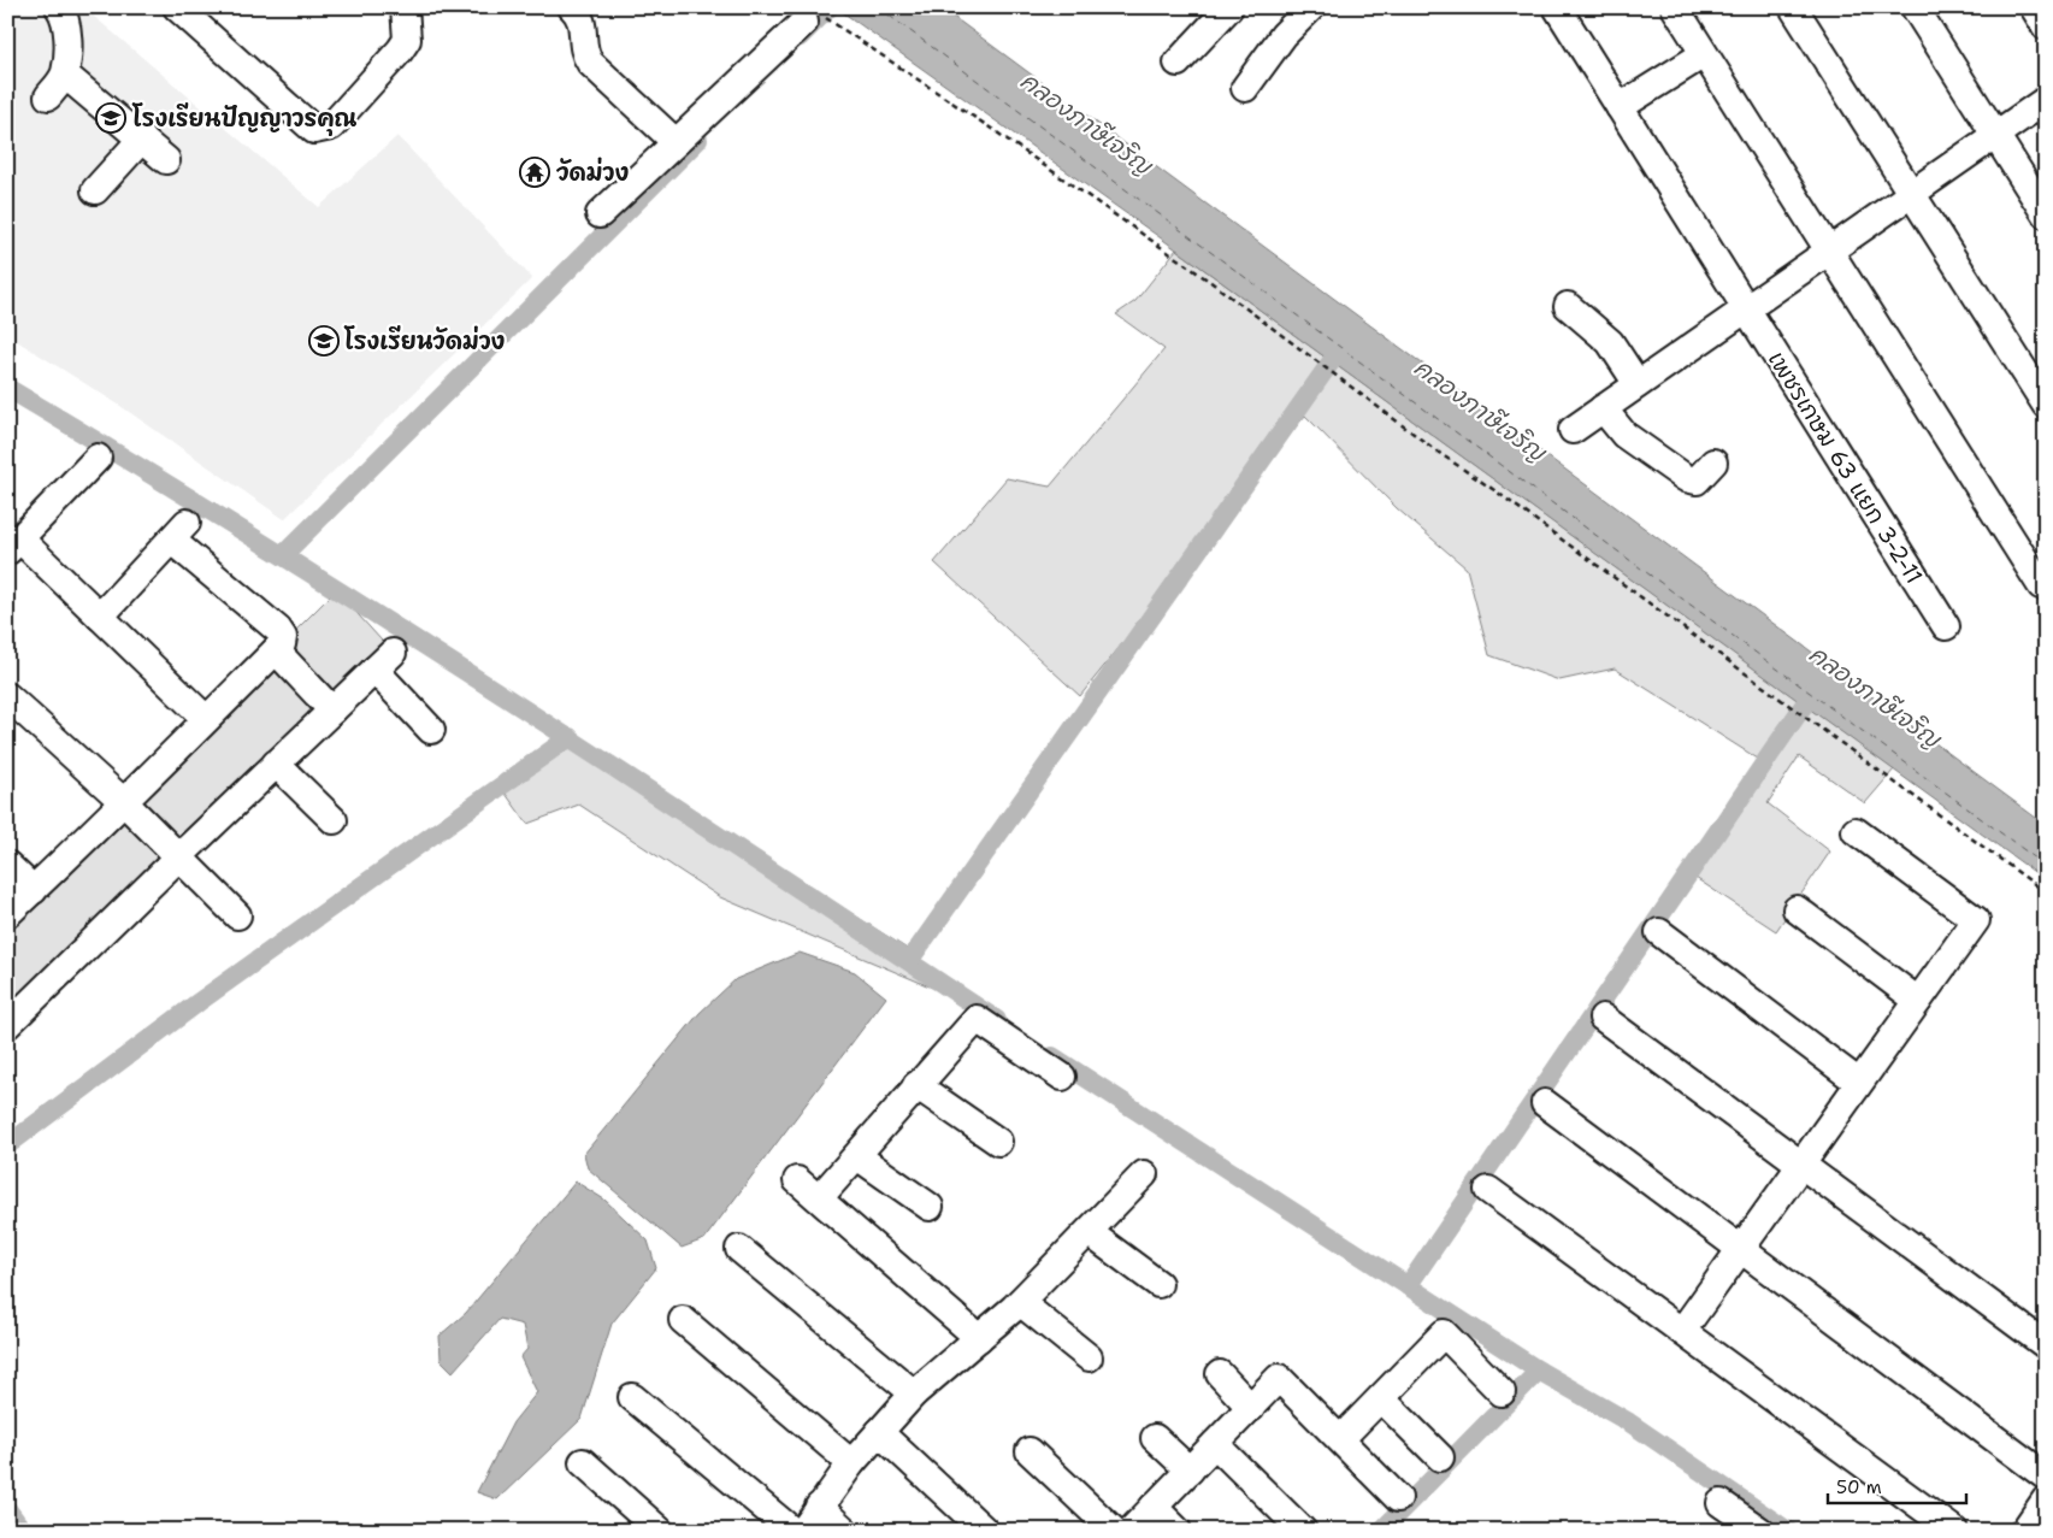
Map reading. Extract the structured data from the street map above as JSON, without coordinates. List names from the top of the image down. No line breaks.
{"streets":{"street":["เพชรเกษม 63 แยก 3-2-11"]},"water":["คลองภาษีเจริญ"],"places":{"school or university":["โรงเรียนปัญญาวรคุณ","โรงเรียนวัดม่วง"],"temple":["วัดม่วง"]},"scale_bar":"50 m"}
